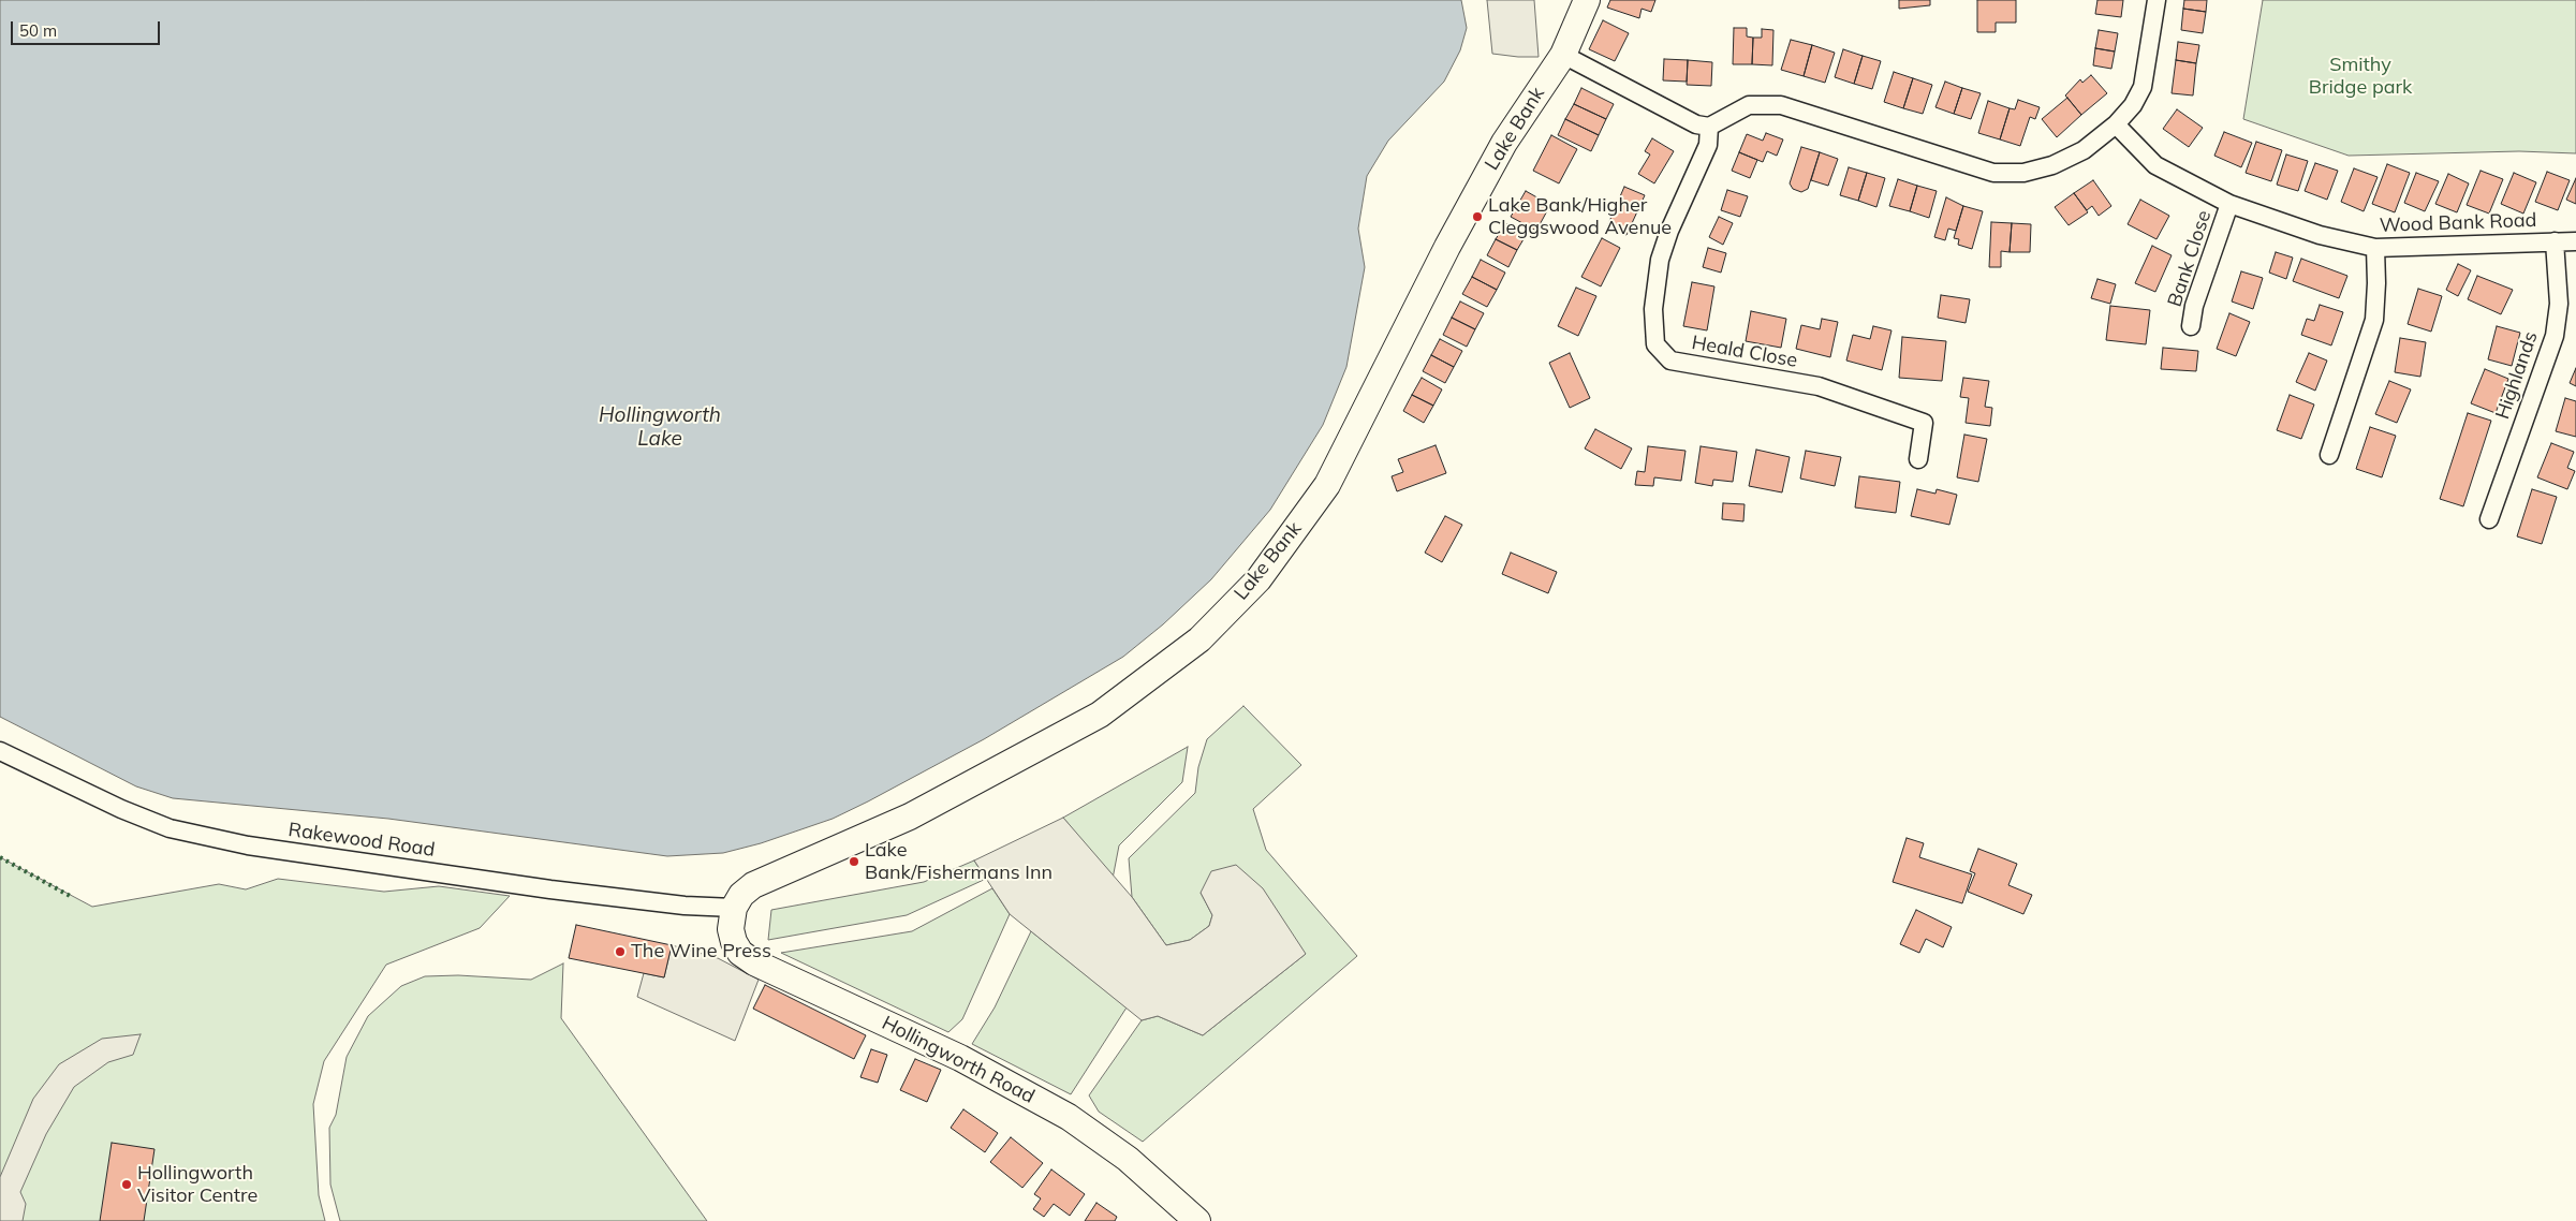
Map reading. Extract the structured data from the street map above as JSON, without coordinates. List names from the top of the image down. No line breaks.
{"streets":{"main road":["Lake Bank","Hollingworth Road"],"street":["Wood Bank Road","Bank Close","Heald Close","Highlands","Rakewood Road"]},"crossings":[["Lake Bank","Rakewood Road"],["Lake Bank","Hollingworth Road"],["Wood Bank Road","Bank Close"],["Wood Bank Road","Highlands"],["Rakewood Road","Hollingworth Road"]],"water":["Hollingworth Lake"],"parks":["Smithy Bridge park"],"places":["Lake Bank/Higher Cleggswood Avenue","Lake Bank/Fishermans Inn","The Wine Press","Hollingworth Visitor Centre"],"scale_bar":"50 m"}
